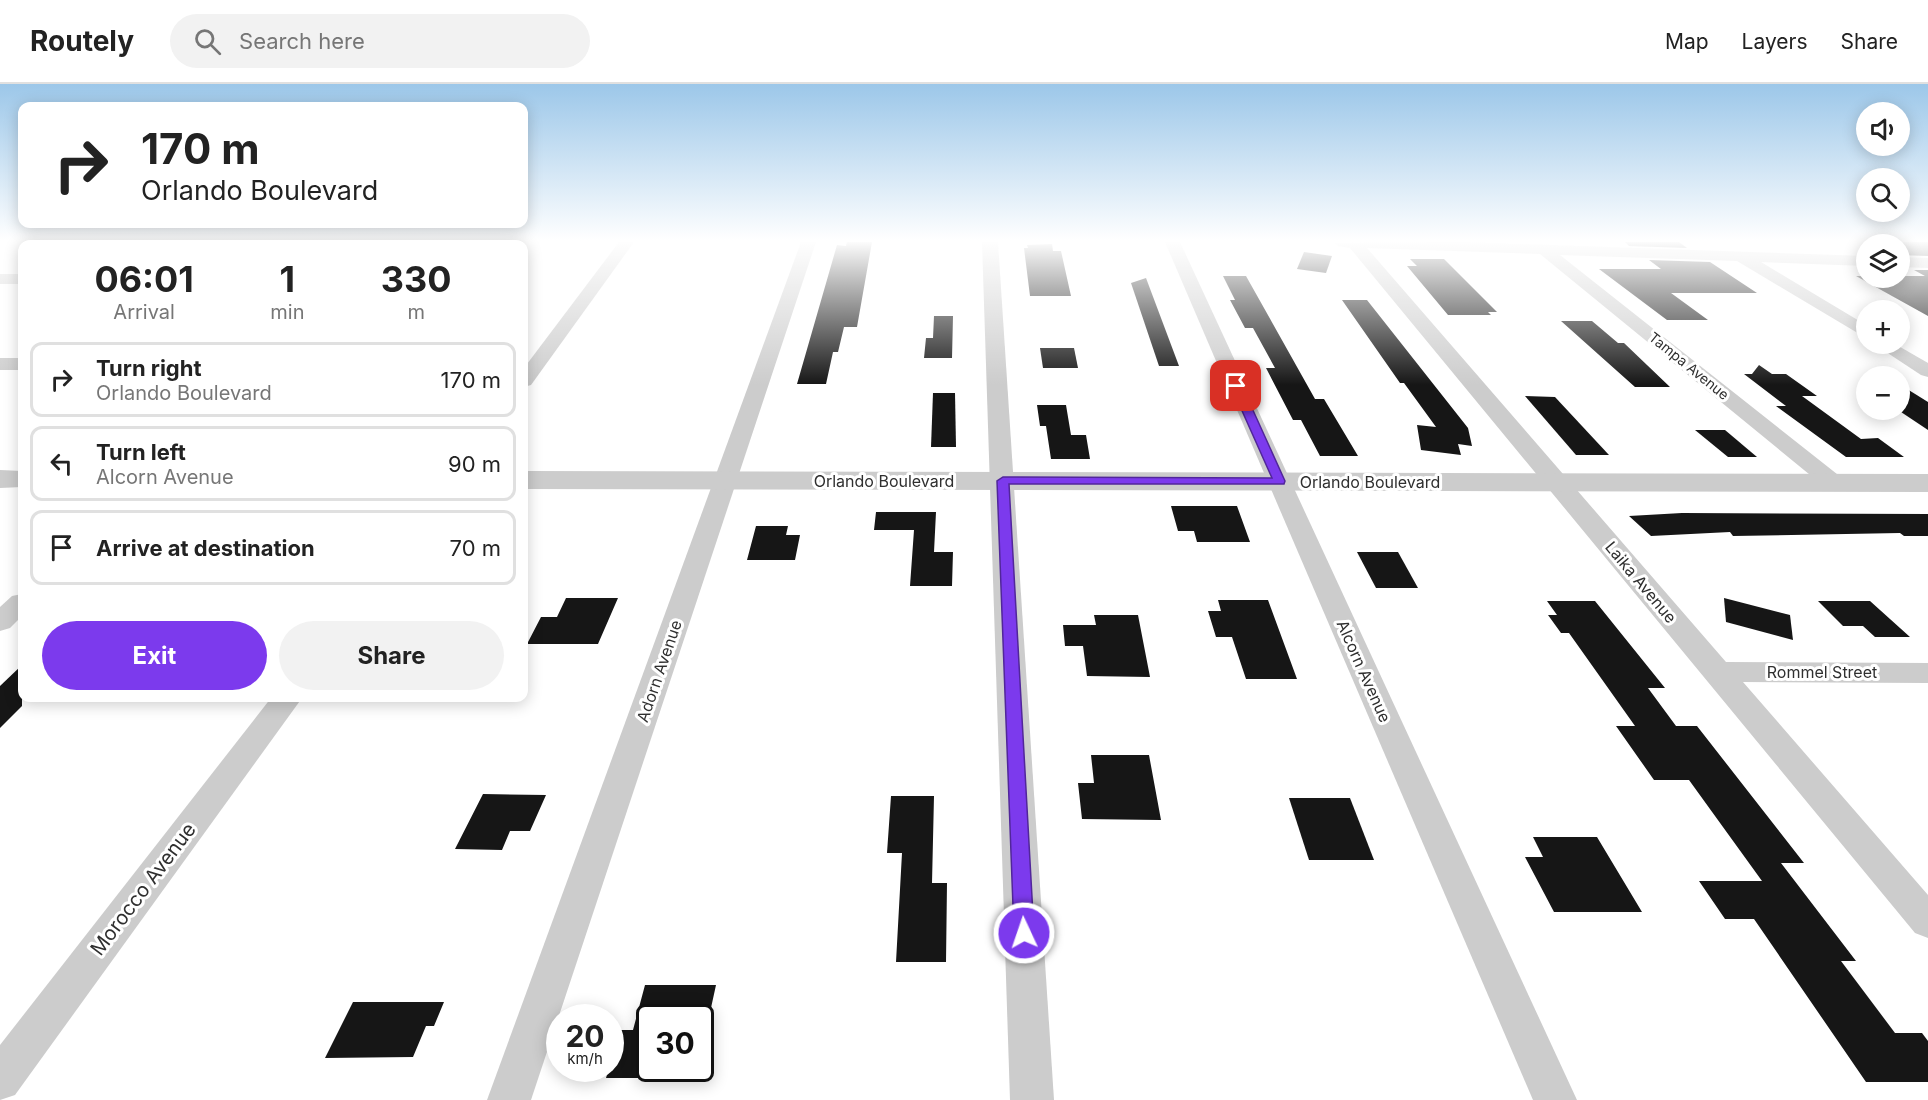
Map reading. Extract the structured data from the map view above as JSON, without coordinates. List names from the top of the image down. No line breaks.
{"streets":{"street":["Tampa Avenue","Orlando Boulevard","Laika Avenue","Adorn Avenue","Alcorn Avenue","Rommel Street","Morocco Avenue"]},"crossings":[["Tampa Avenue","Orlando Boulevard"],["Orlando Boulevard","Laika Avenue"],["Orlando Boulevard","Adorn Avenue"],["Orlando Boulevard","Alcorn Avenue"],["Laika Avenue","Rommel Street"]],"page":{"header":"Routely","search":"Search here","nav":["Map","Layers","Share"],"map_buttons":["+","−"],"turn":["170 m","Orlando Boulevard"],"eta":["06:01","Arrival","1","min","330","m"],"list":[{"name":"Turn right","note":"Orlando Boulevard","value":"170 m"},{"name":"Turn left","note":"Alcorn Avenue","value":"90 m"},{"name":"Arrive at destination","value":"70 m"}],"buttons":["Exit","Share"],"speed":"20 km/h","limit":"30"}}
